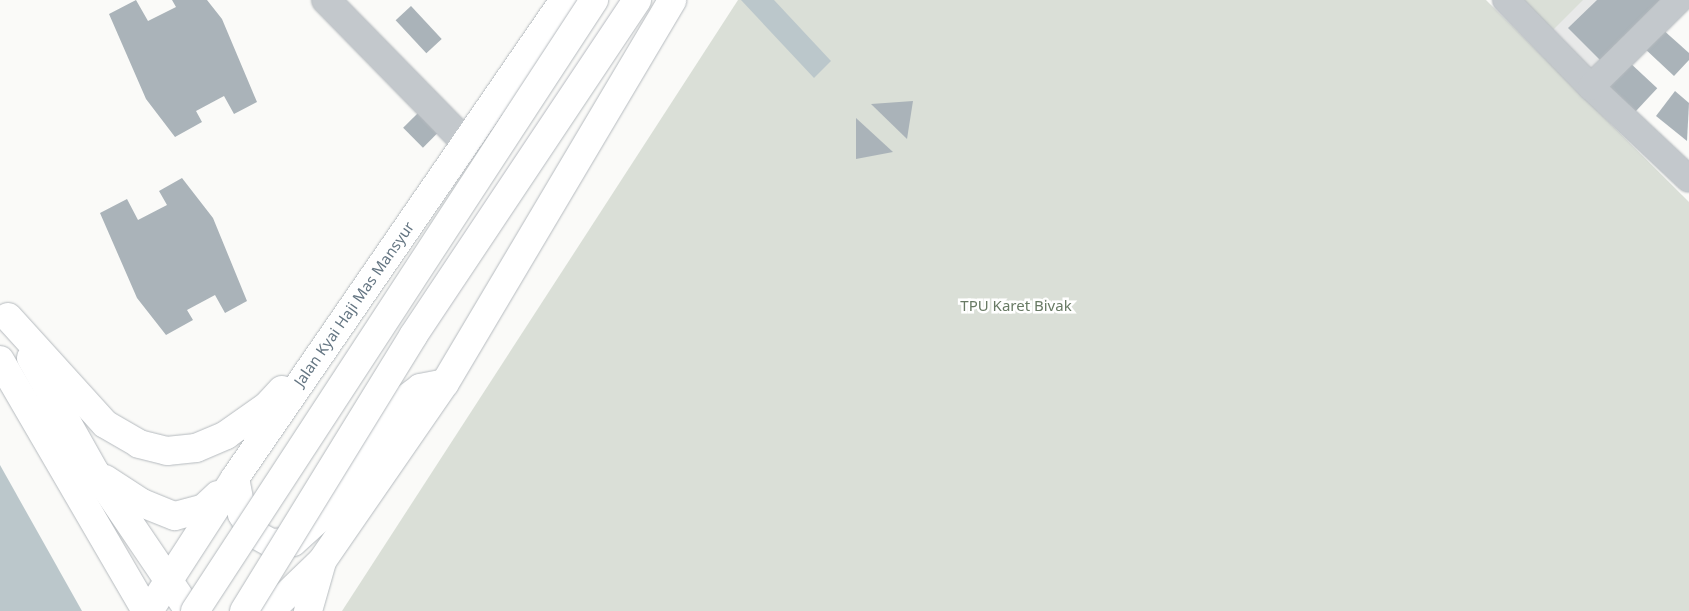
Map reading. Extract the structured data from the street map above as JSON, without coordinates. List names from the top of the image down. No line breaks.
{"streets":{"main road":["Jalan Kyai Haji Mas Mansyur"]},"parks":["TPU Karet Bivak"]}
